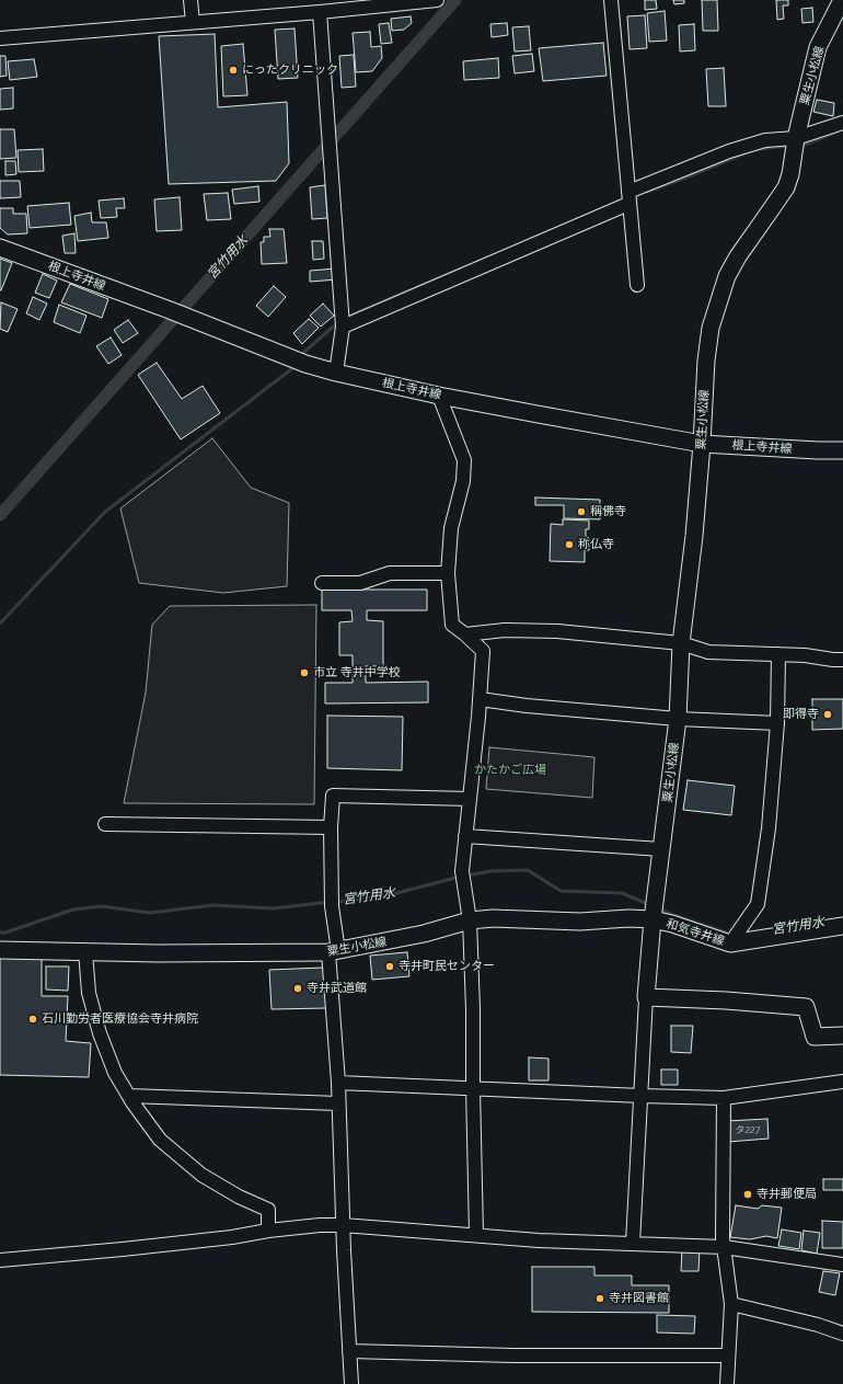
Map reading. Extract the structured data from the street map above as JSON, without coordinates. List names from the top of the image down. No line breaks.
{"streets":{"main road":["粟生小松線","根上寺井線","和気寺井線"]},"crossings":[["粟生小松線","根上寺井線"],["粟生小松線","和気寺井線"]],"water":["宮竹用水"],"parks":["かたかご広場"],"places":["にったクリニック","稱佛寺","称仏寺","市立 寺井中学校","即得寺","寺井町民センター","寺井武道館","石川勤労者医療協会寺井病院","寺井郵便局","寺井図書館"],"house_numbers":["タ227"]}
